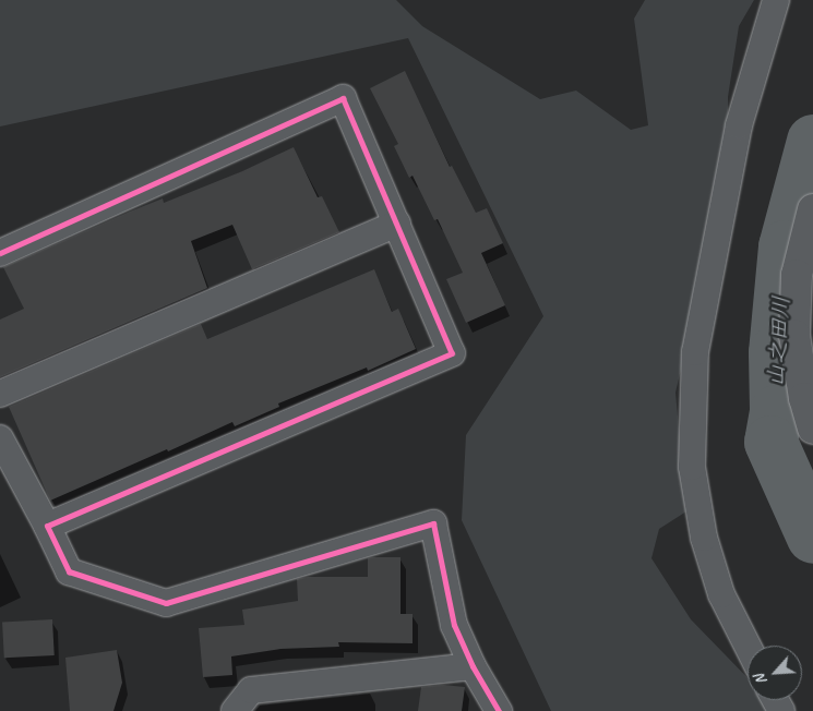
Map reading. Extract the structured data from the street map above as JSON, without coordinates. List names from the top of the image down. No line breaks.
{"water":["山之田川"],"north":"bottom left"}
